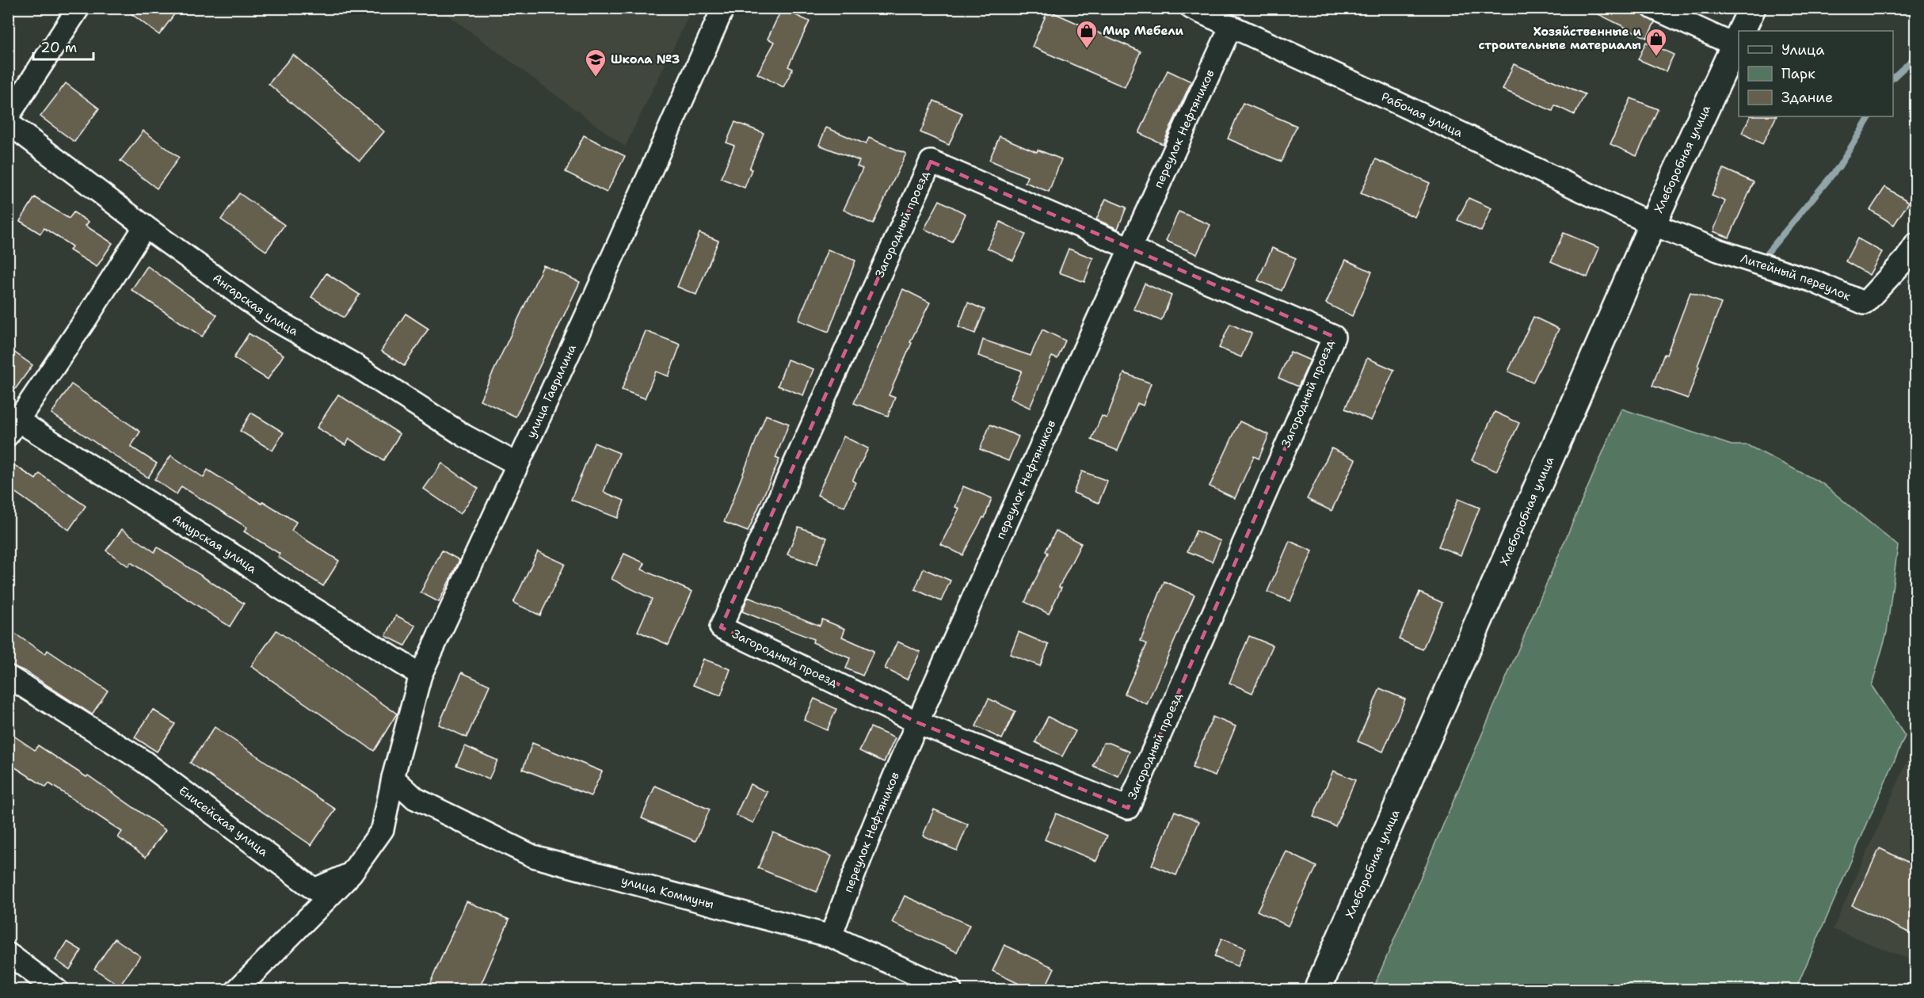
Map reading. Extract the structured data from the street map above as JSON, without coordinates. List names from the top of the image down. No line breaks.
{"streets":{"main road":["Хлеборобная улица"],"street":["Рабочая улица","переулок Нефтяников","Загородный проезд","Литейный переулок","Ангарская улица","улица Гаврилина","Амурская улица","Енисейская улица","улица Коммуны"]},"crossings":[["Рабочая улица","переулок Нефтяников"],["Рабочая улица","Хлеборобная улица"],["Рабочая улица","Литейный переулок"],["переулок Нефтяников","Загородный проезд"],["переулок Нефтяников","улица Коммуны"],["Хлеборобная улица","Литейный переулок"],["Ангарская улица","улица Гаврилина"],["улица Гаврилина","Амурская улица"],["улица Гаврилина","улица Коммуны"]],"places":{"shop":["Мир Мебели","Хозяйственные и строительные материалы"],"school or university":["Школа №3"]},"legend":["Улица","Парк","Здание"],"scale_bar":"20 m"}
